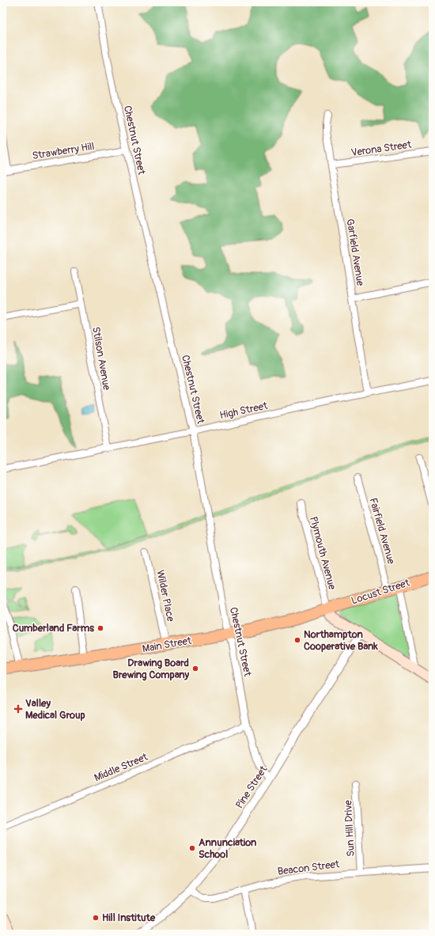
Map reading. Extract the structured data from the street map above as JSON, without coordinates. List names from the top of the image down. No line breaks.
{"streets":{"highway":["Locust Street","Main Street"],"street":["Chestnut Street","Verona Street","Strawberry Hill","Garfield Avenue","Stilson Avenue","High Street","Fairfield Avenue","Plymouth Avenue","Wilder Place","Middle Street","Pine Street","Sun Hill Drive","Beacon Street"]},"crossings":[["Chestnut Street","Strawberry Hill"],["Chestnut Street","High Street"],["Chestnut Street","Main Street"],["Chestnut Street","Middle Street"],["Chestnut Street","Pine Street"],["Verona Street","Garfield Avenue"],["Garfield Avenue","High Street"],["Stilson Avenue","High Street"],["Fairfield Avenue","Locust Street"],["Plymouth Avenue","Locust Street"],["Plymouth Avenue","Main Street"],["Locust Street","Main Street"],["Wilder Place","Main Street"],["Pine Street","Beacon Street"],["Sun Hill Drive","Beacon Street"]],"places":{"other":["Cumberland Farms","Northampton Cooperative Bank","Drawing Board Brewing Company","Annunciation School","Hill Institute"],"health":["Valley Medical Group"]}}
